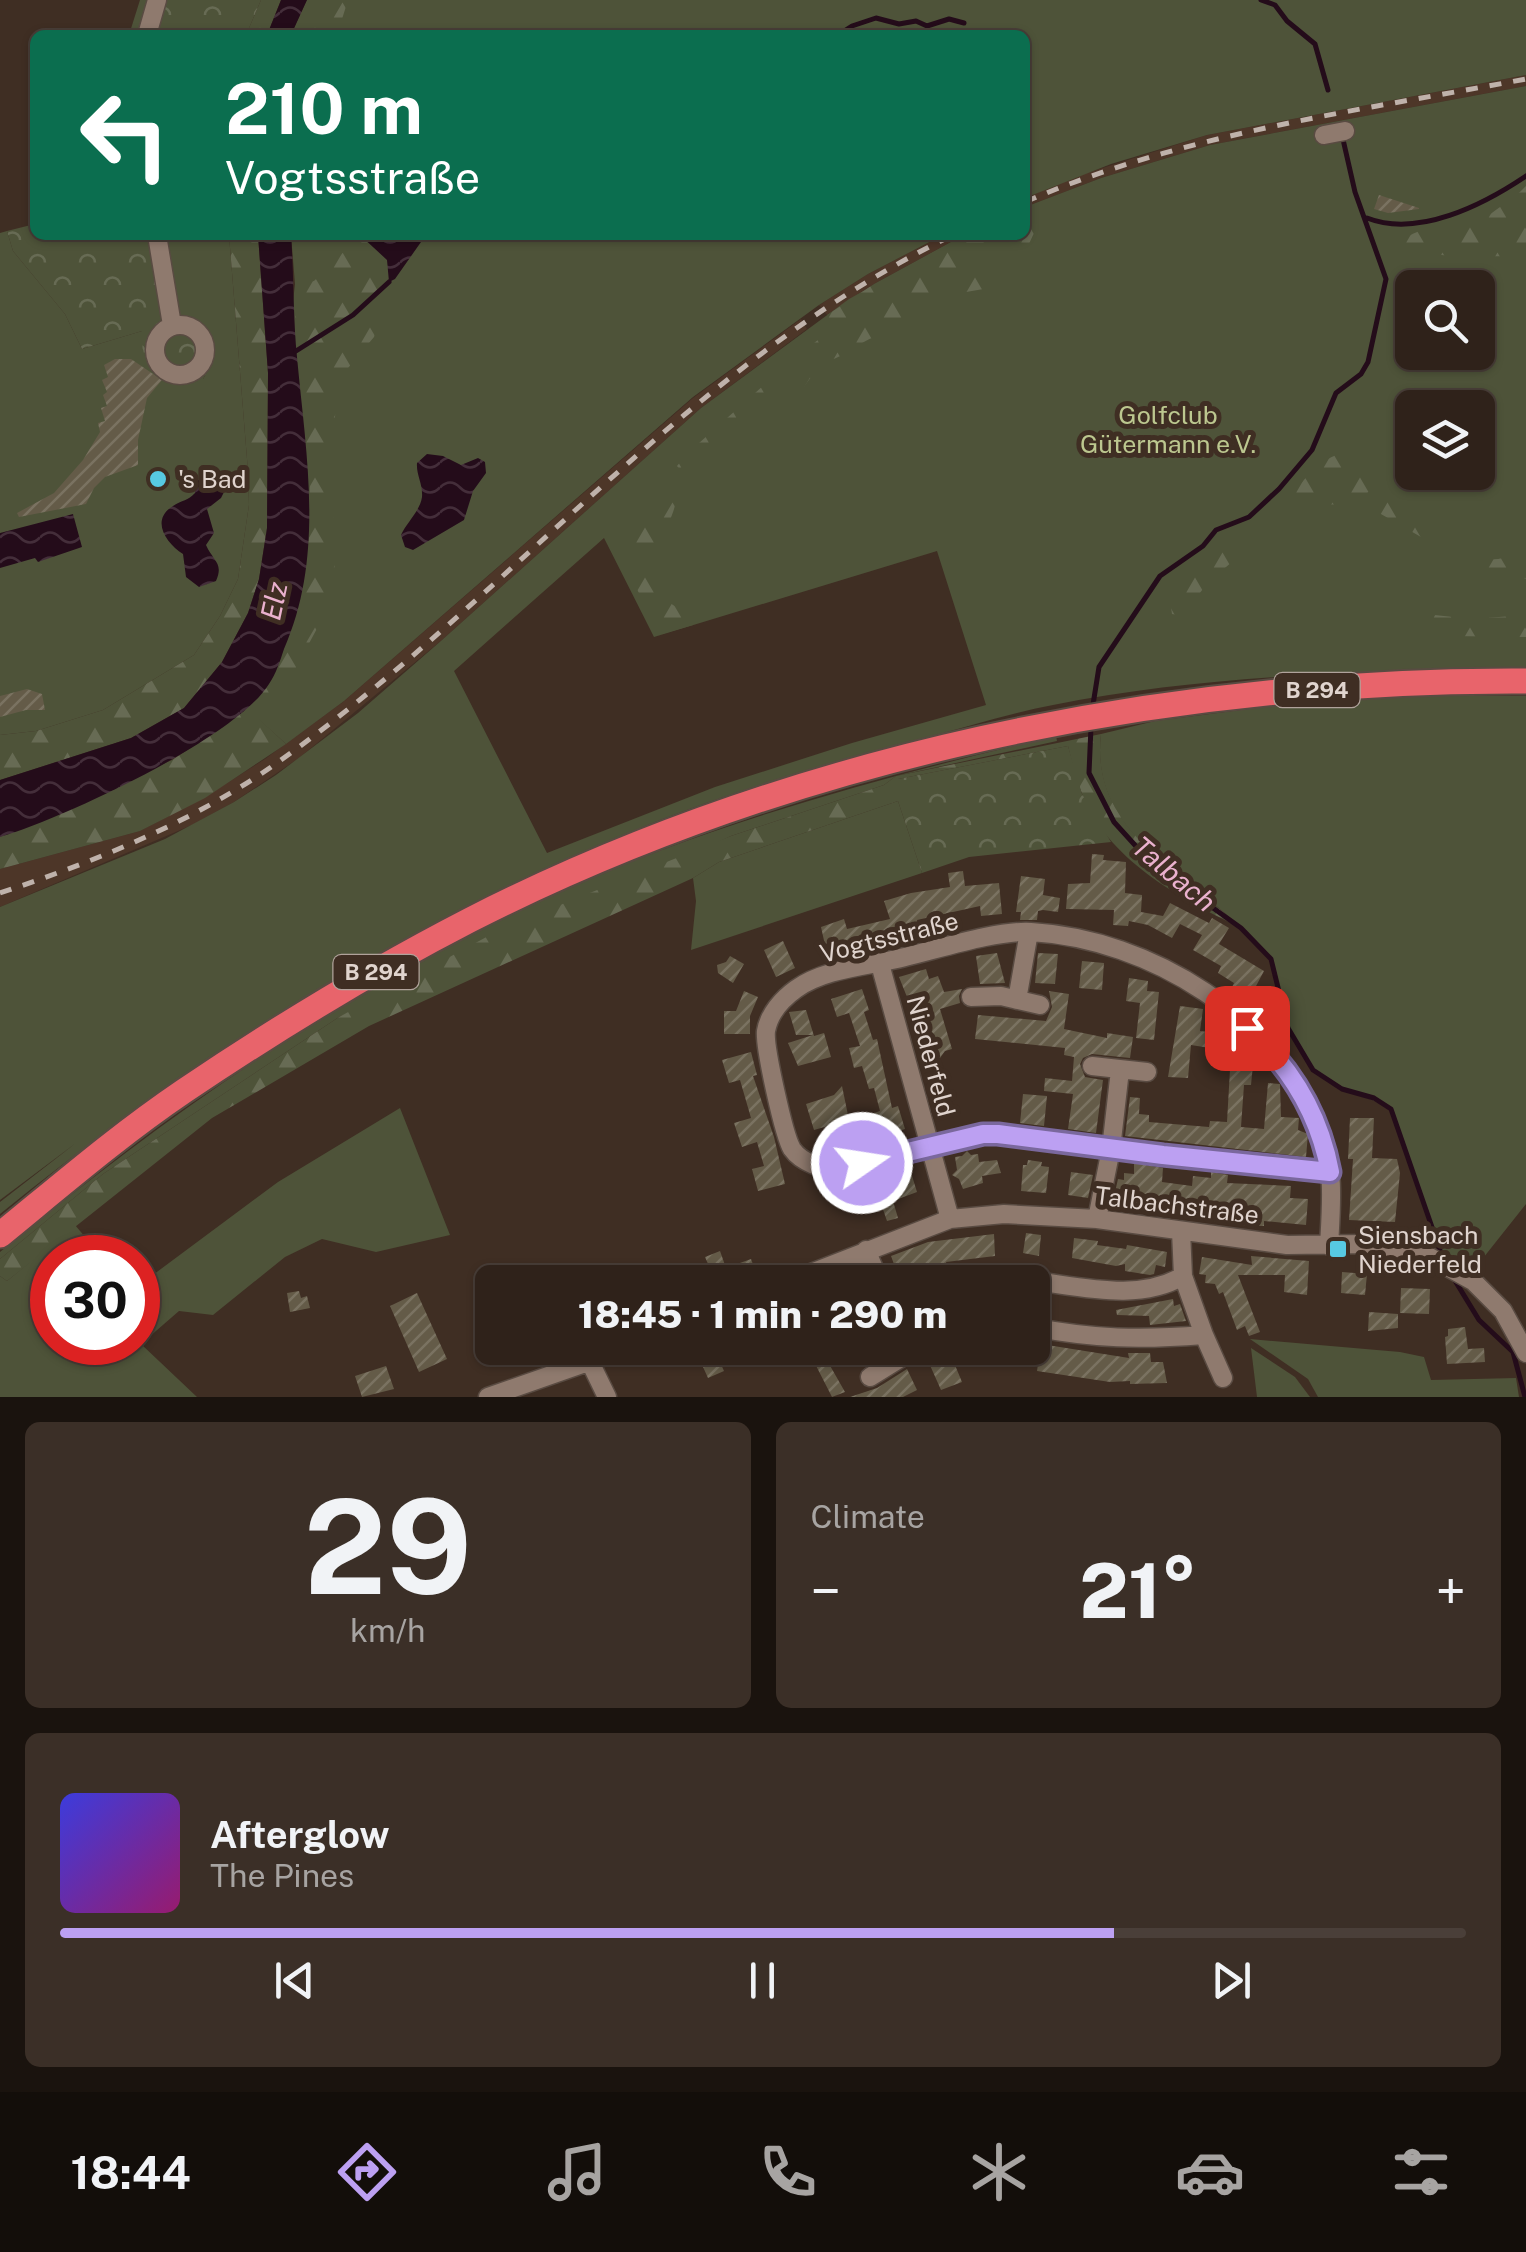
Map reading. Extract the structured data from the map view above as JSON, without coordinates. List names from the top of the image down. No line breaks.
{"streets":{"highway":["B 294"],"street":["Vogtsstraße","Niederfeld","Talbachstraße"]},"crossings":[["Vogtsstraße","Niederfeld"],["Vogtsstraße","Talbachstraße"],["Niederfeld","Talbachstraße"]],"water":["Elz","Talbach"],"parks":["Golfclub Gütermann e.V."],"places":{"other":["'s Bad"],"transit":["Siensbach Niederfeld"]},"page":{"turn":["210 m","Vogtsstraße"],"limit":"30","trip":"18:45 · 1 min · 290 m","tile":[["29","km/h"],"Climate"],"heat":["−","21°","+"],"song":["Afterglow","The Pines"],"tabs":"18:44"}}
